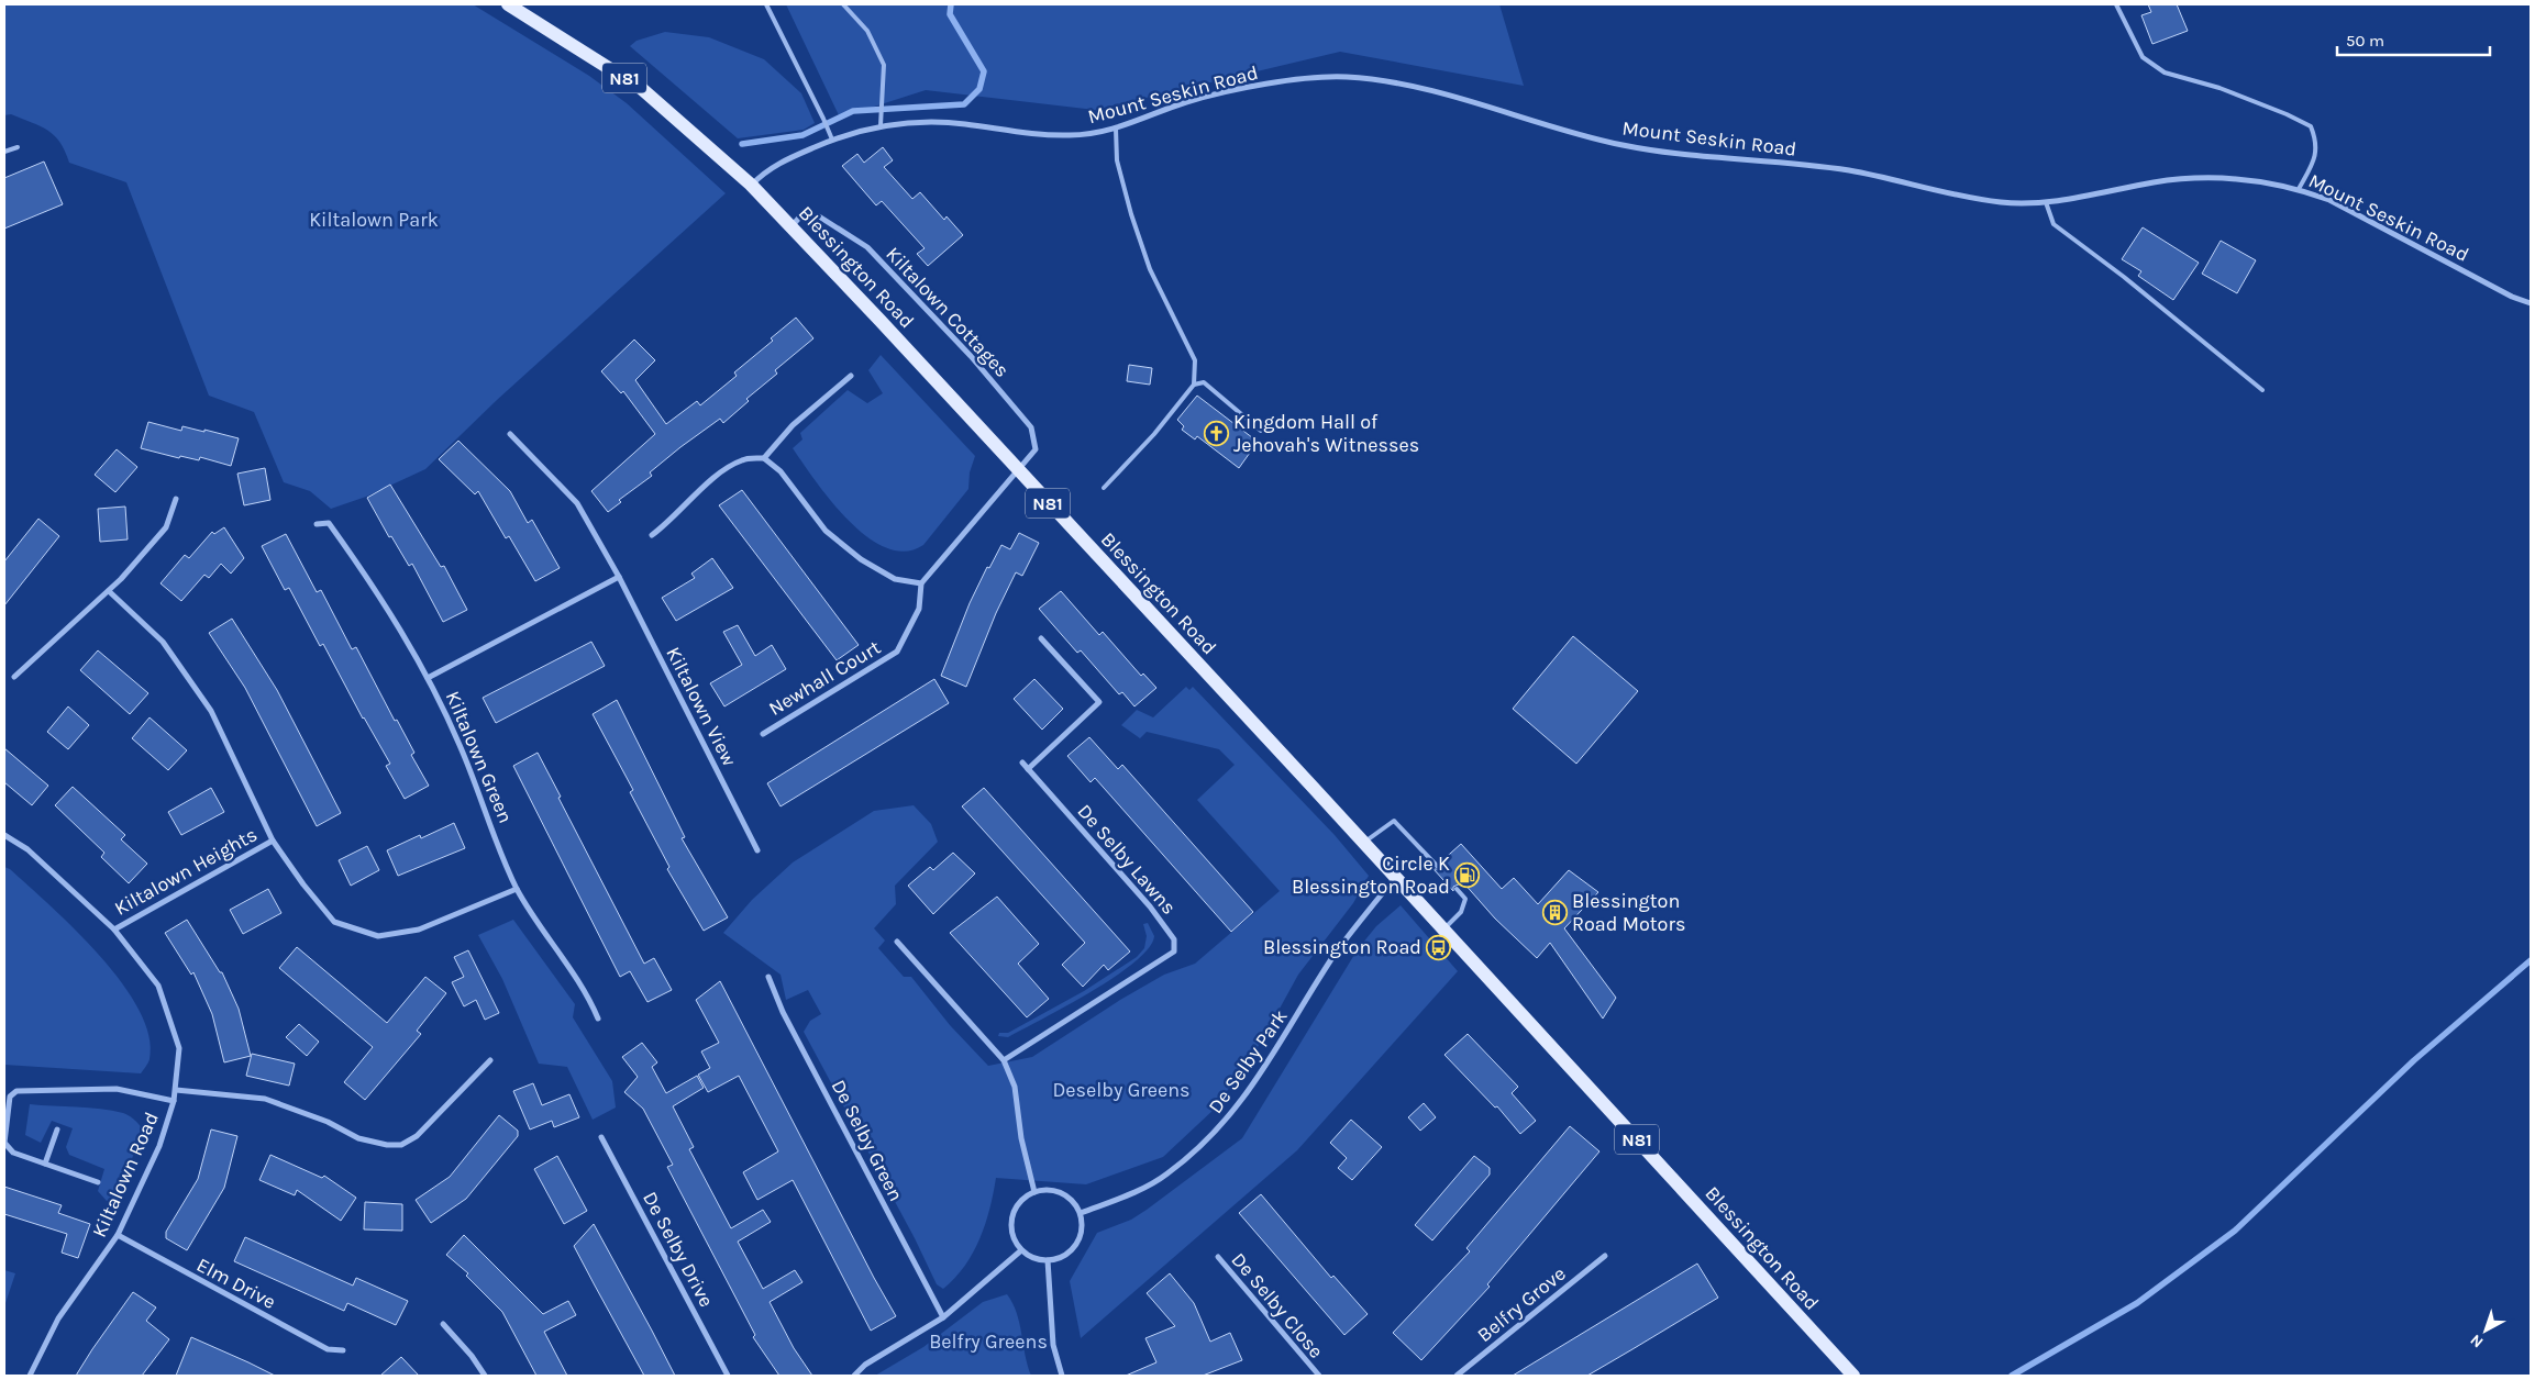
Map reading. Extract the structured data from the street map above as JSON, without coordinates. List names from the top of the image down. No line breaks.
{"streets":{"main road":["N81","Blessington Road"],"street":["Mount Seskin Road","Kiltalown Cottages","Newhall Court","Kiltalown View","Kiltalown Green","De Selby Lawns","Kiltalown Heights","De Selby Park","De Selby Green","Kiltalown Road","De Selby Drive","Elm Drive","Belfry Grove","De Selby Close"]},"crossings":[["Mount Seskin Road","Blessington Road"],["Blessington Road","Kiltalown Cottages"],["Blessington Road","De Selby Park"],["Kiltalown Green","Kiltalown Heights"],["Kiltalown Heights","Kiltalown Road"],["Kiltalown Road","Elm Drive"]],"parks":["Kiltalown Park","Deselby Greens","Belfry Greens"],"places":{"church":["Kingdom Hall of Jehovah's Witnesses"],"fuel station":["Circle K Blessington Road"],"building":["Blessington Road Motors"],"bus stop":["Blessington Road"]},"scale_bar":"50 m","north":"bottom left"}
